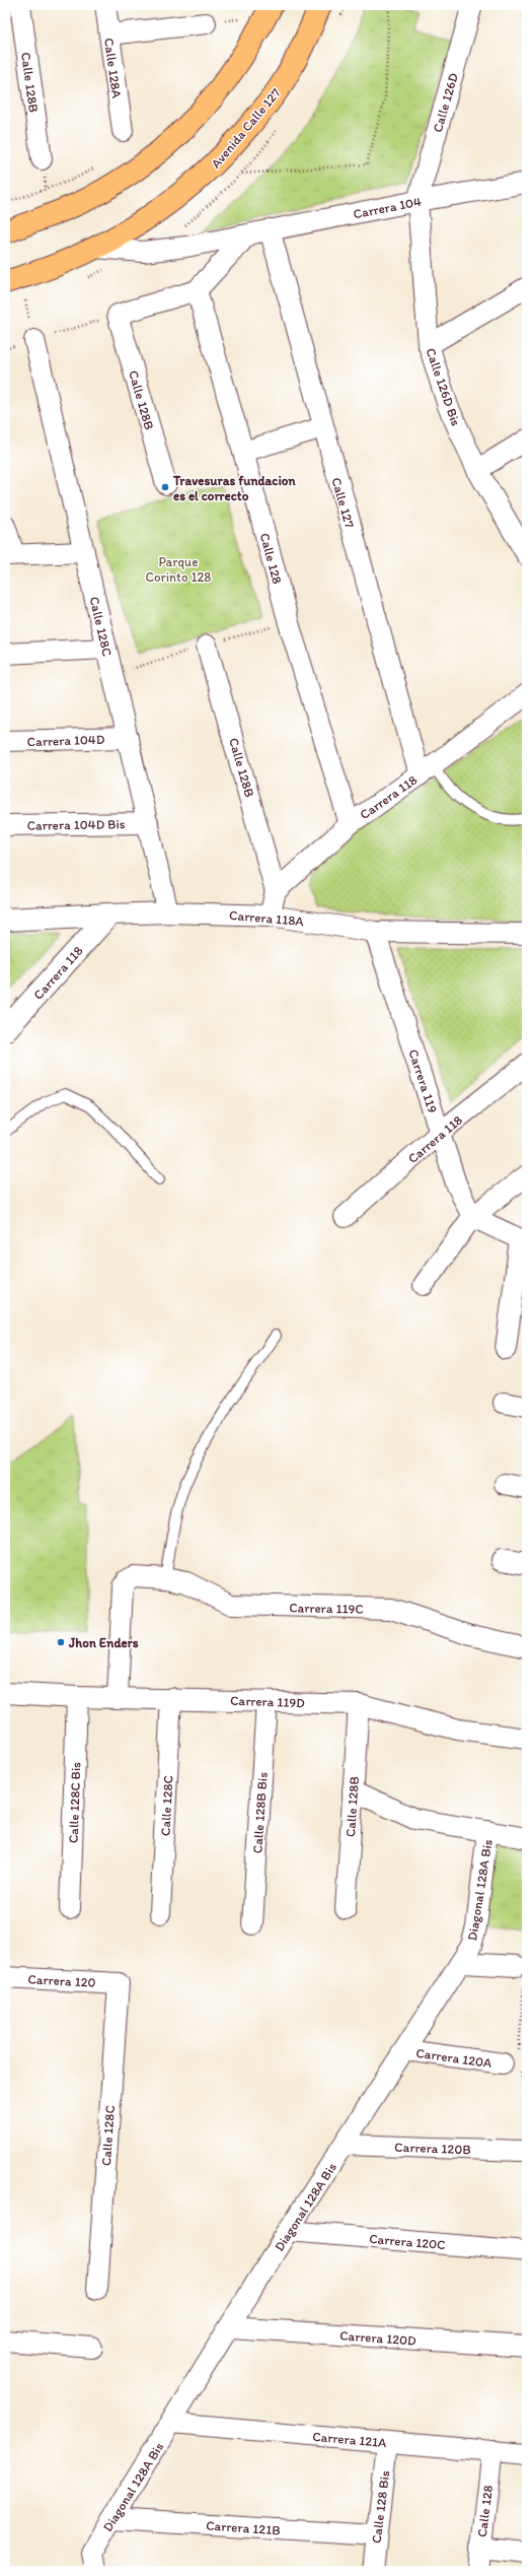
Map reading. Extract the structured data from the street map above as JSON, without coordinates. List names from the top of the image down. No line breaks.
{"streets":{"main road":["Avenida Calle 127"],"street":["Calle 128A","Calle 128B","Calle 126D","Carrera 104","Calle 126D Bis","Calle 127","Calle 128","Calle 128C","Carrera 104D","Carrera 118","Carrera 104D Bis","Carrera 118A","Carrera 119","Carrera 119C","Carrera 119D","Calle 128C Bis","Calle 128B Bis","Diagonal 128A Bis","Carrera 120","Carrera 120A","Carrera 120B","Carrera 120C","Carrera 120D","Carrera 121A","Calle 128 Bis","Carrera 121B"]},"crossings":[["Calle 128B","Carrera 118"],["Calle 128B","Carrera 119D"],["Calle 126D","Carrera 104"],["Calle 126D","Calle 126D Bis"],["Avenida Calle 127","Carrera 104"],["Carrera 104","Calle 126D Bis"],["Carrera 104","Calle 127"],["Calle 127","Carrera 118"],["Calle 128","Carrera 118"],["Calle 128","Carrera 121A"],["Calle 128C","Carrera 104D"],["Calle 128C","Carrera 104D Bis"],["Calle 128C","Carrera 118A"],["Calle 128C","Carrera 119D"],["Calle 128C","Carrera 120"],["Carrera 118","Carrera 118A"],["Carrera 118","Carrera 119"],["Carrera 118A","Carrera 119"],["Carrera 119C","Carrera 119D"],["Carrera 119D","Calle 128C Bis"],["Carrera 119D","Calle 128B Bis"],["Diagonal 128A Bis","Carrera 120A"],["Diagonal 128A Bis","Carrera 120B"],["Diagonal 128A Bis","Carrera 120C"],["Diagonal 128A Bis","Carrera 120D"],["Diagonal 128A Bis","Carrera 121A"],["Diagonal 128A Bis","Carrera 121B"],["Carrera 121A","Calle 128 Bis"],["Calle 128 Bis","Carrera 121B"]],"parks":["Parque Corinto 128"],"places":["Travesuras fundacion es el correcto","Jhon Enders"]}
